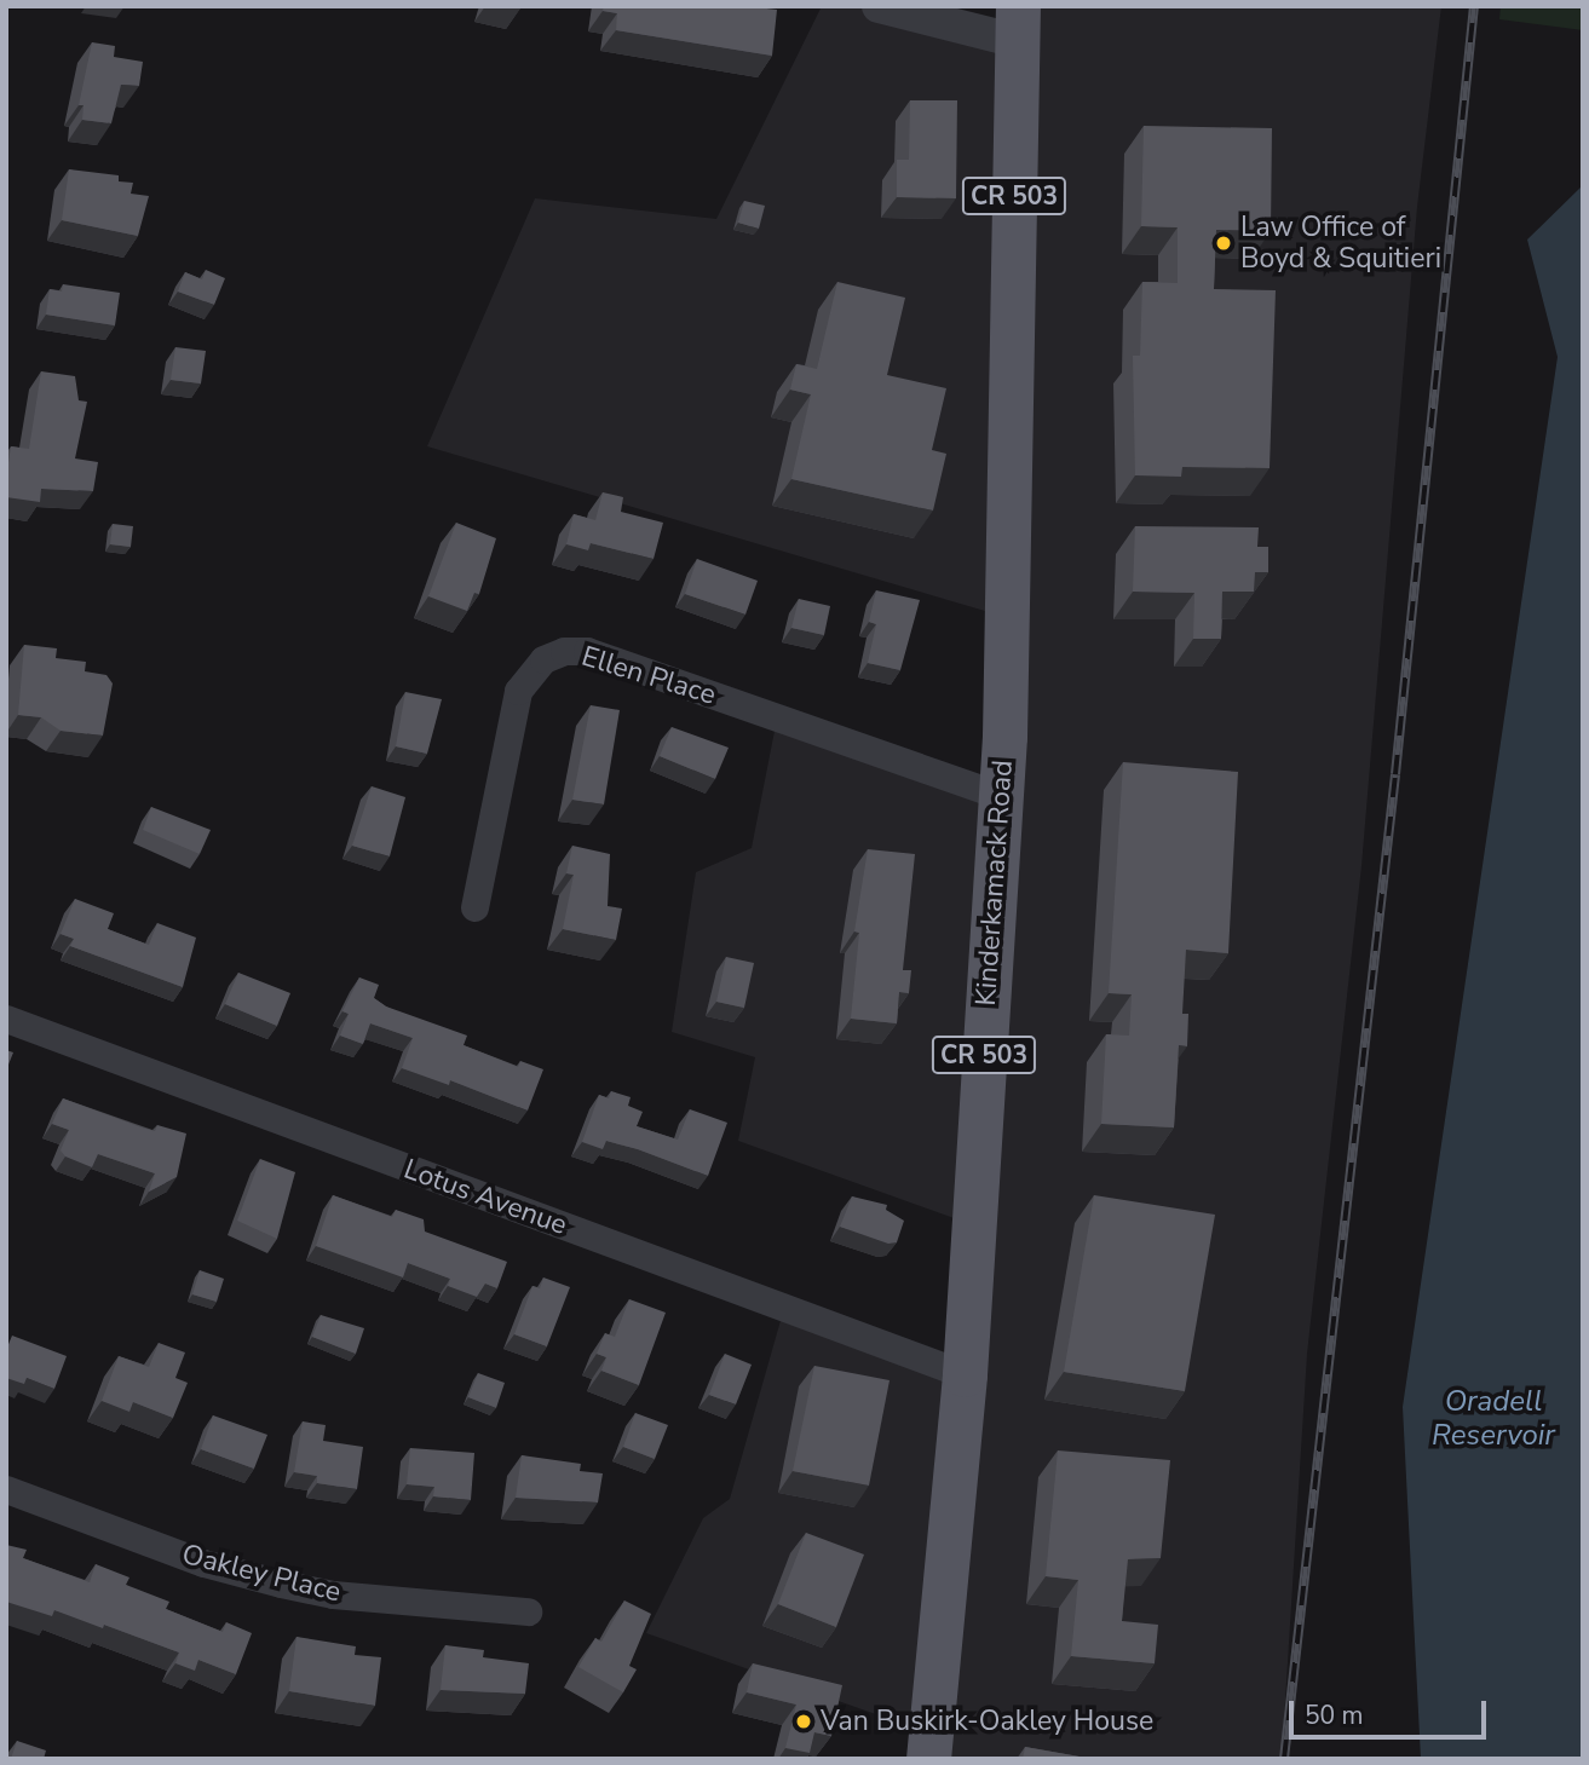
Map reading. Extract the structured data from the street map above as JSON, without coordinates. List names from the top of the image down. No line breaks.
{"streets":{"main road":["CR 503","Kinderkamack Road"],"street":["Ellen Place","Lotus Avenue","Oakley Place"]},"crossings":[["Ellen Place","Kinderkamack Road"],["Kinderkamack Road","Lotus Avenue"]],"water":["Oradell Reservoir"],"places":["Law Office of Boyd & Squitieri","Van Buskirk-Oakley House"],"scale_bar":"50 m"}
